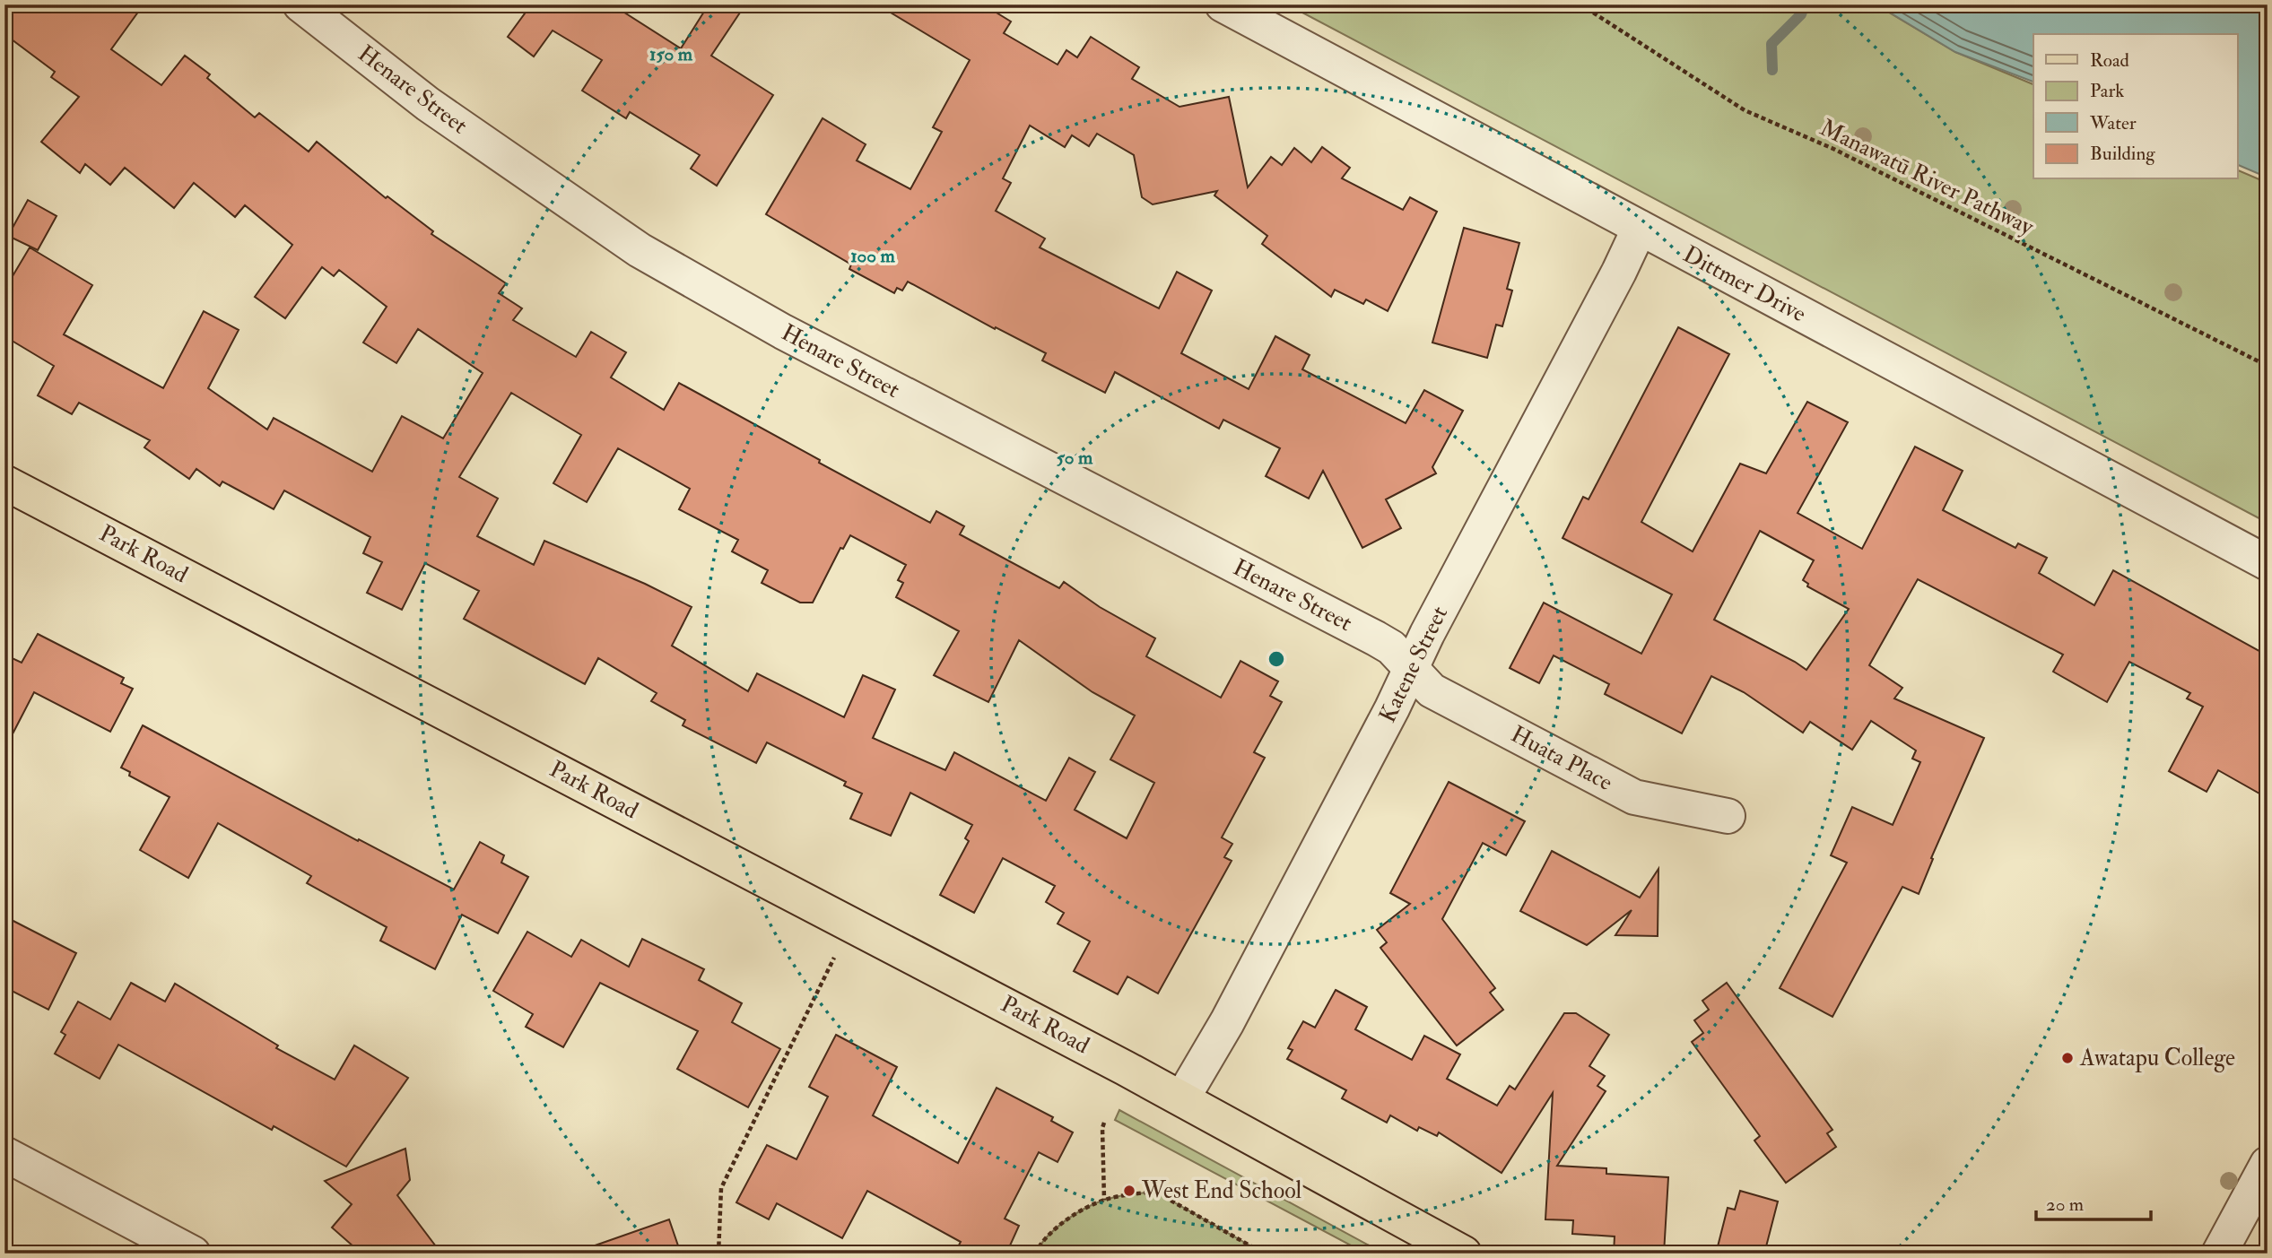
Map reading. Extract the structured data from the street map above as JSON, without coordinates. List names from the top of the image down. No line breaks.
{"streets":{"main road":["Park Road"],"street":["Henare Street","Dittmer Drive","Katene Street","Huata Place"],"path":["Manawatū River Pathway"]},"crossings":[["Henare Street","Katene Street"],["Henare Street","Huata Place"],["Dittmer Drive","Katene Street"],["Park Road","Katene Street"],["Katene Street","Huata Place"]],"places":["Awatapu College","West End School"],"legend":["Road","Park","Water","Building"],"scale_bar":"20 m","rings":["150 m","100 m","50 m"]}
